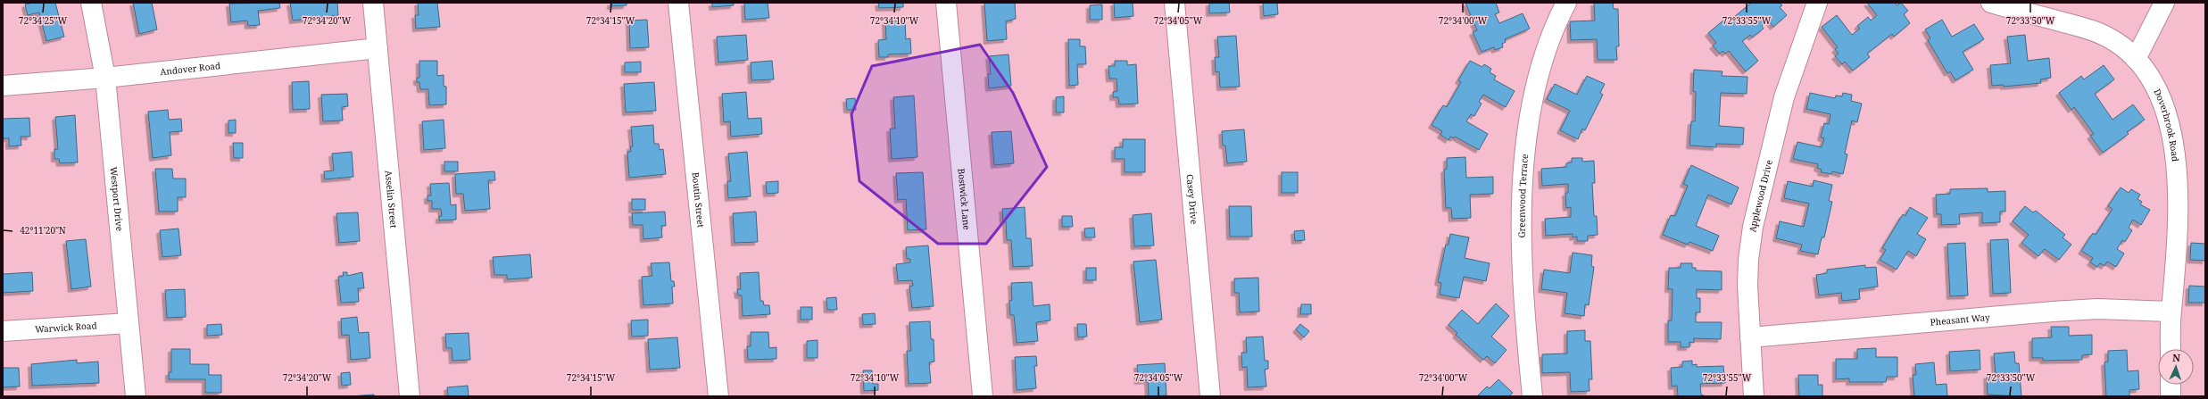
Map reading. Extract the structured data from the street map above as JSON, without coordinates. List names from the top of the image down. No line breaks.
{"streets":{"street":["Andover Road","Doverbrook Road","Greenwood Terrace","Applewood Drive","Westport Drive","Boutin Street","Casey Drive","Asselin Street","Bostwick Lane","Pheasant Way","Warwick Road"]},"crossings":[["Andover Road","Westport Drive"],["Andover Road","Asselin Street"],["Doverbrook Road","Pheasant Way"],["Applewood Drive","Pheasant Way"],["Westport Drive","Warwick Road"]],"north":"top","coordinates":["72°34'25\"W","72°34'20\"W","72°34'15\"W","72°34'10\"W","72°34'05\"W","72°34'00\"W","72°33'55\"W","72°33'50\"W","42°11'20\"N"]}
